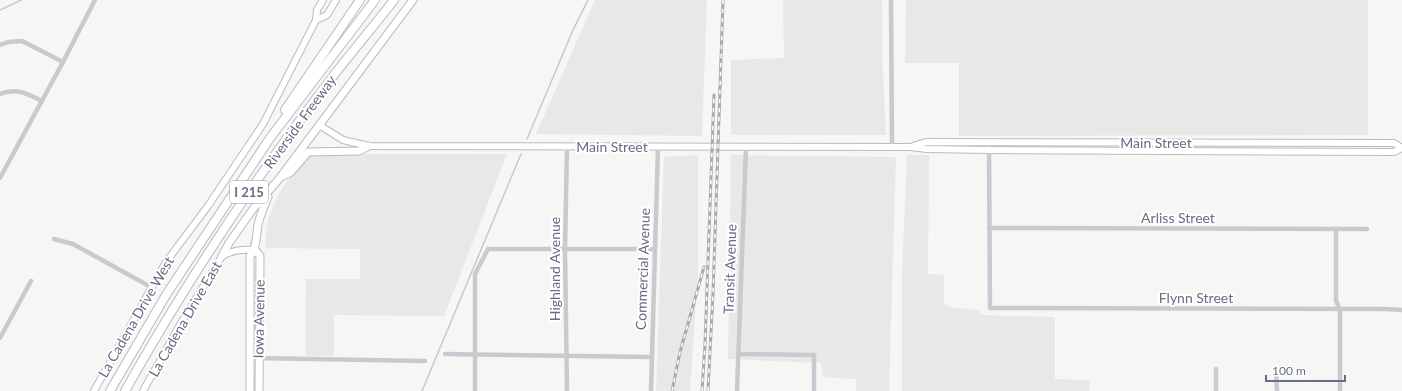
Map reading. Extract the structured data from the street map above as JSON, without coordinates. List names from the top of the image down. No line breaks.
{"streets":{"highway":["Riverside Freeway","I 215"],"main road":["Iowa Avenue"],"street":["Main Street","Arliss Street","Highland Avenue","Commercial Avenue","Transit Avenue","Flynn Street","La Cadena Drive West","La Cadena Drive East"]},"crossings":[["Main Street","Highland Avenue"],["Main Street","Commercial Avenue"],["Main Street","Transit Avenue"],["Arliss Street","Flynn Street"],["La Cadena Drive East","Iowa Avenue"]],"scale_bar":"100 m"}
